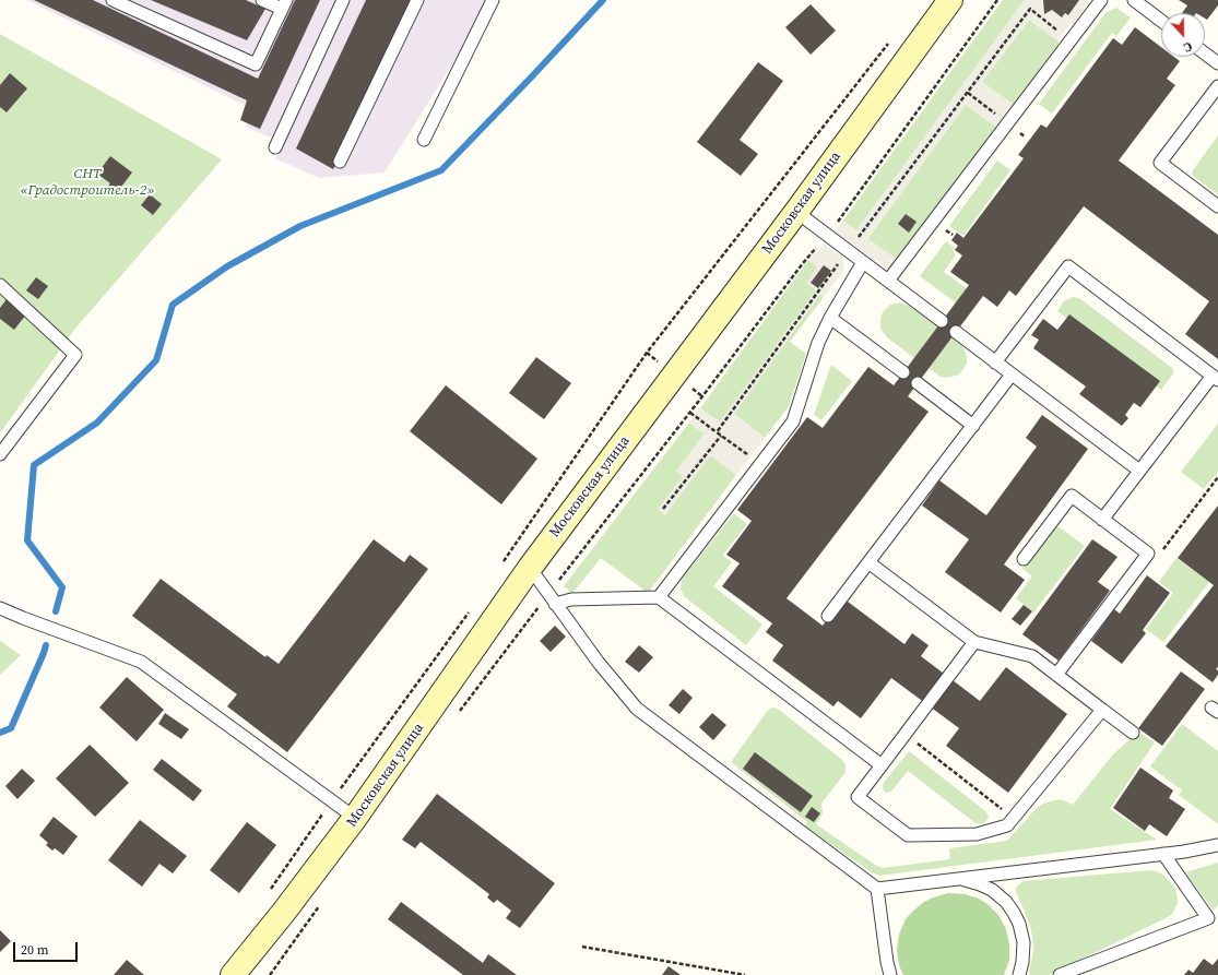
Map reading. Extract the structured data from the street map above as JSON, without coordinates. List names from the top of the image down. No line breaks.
{"streets":{"main road":["Московская улица"]},"parks":["СНТ «Градостроитель-2»"],"scale_bar":"20 m","north":"bottom"}
